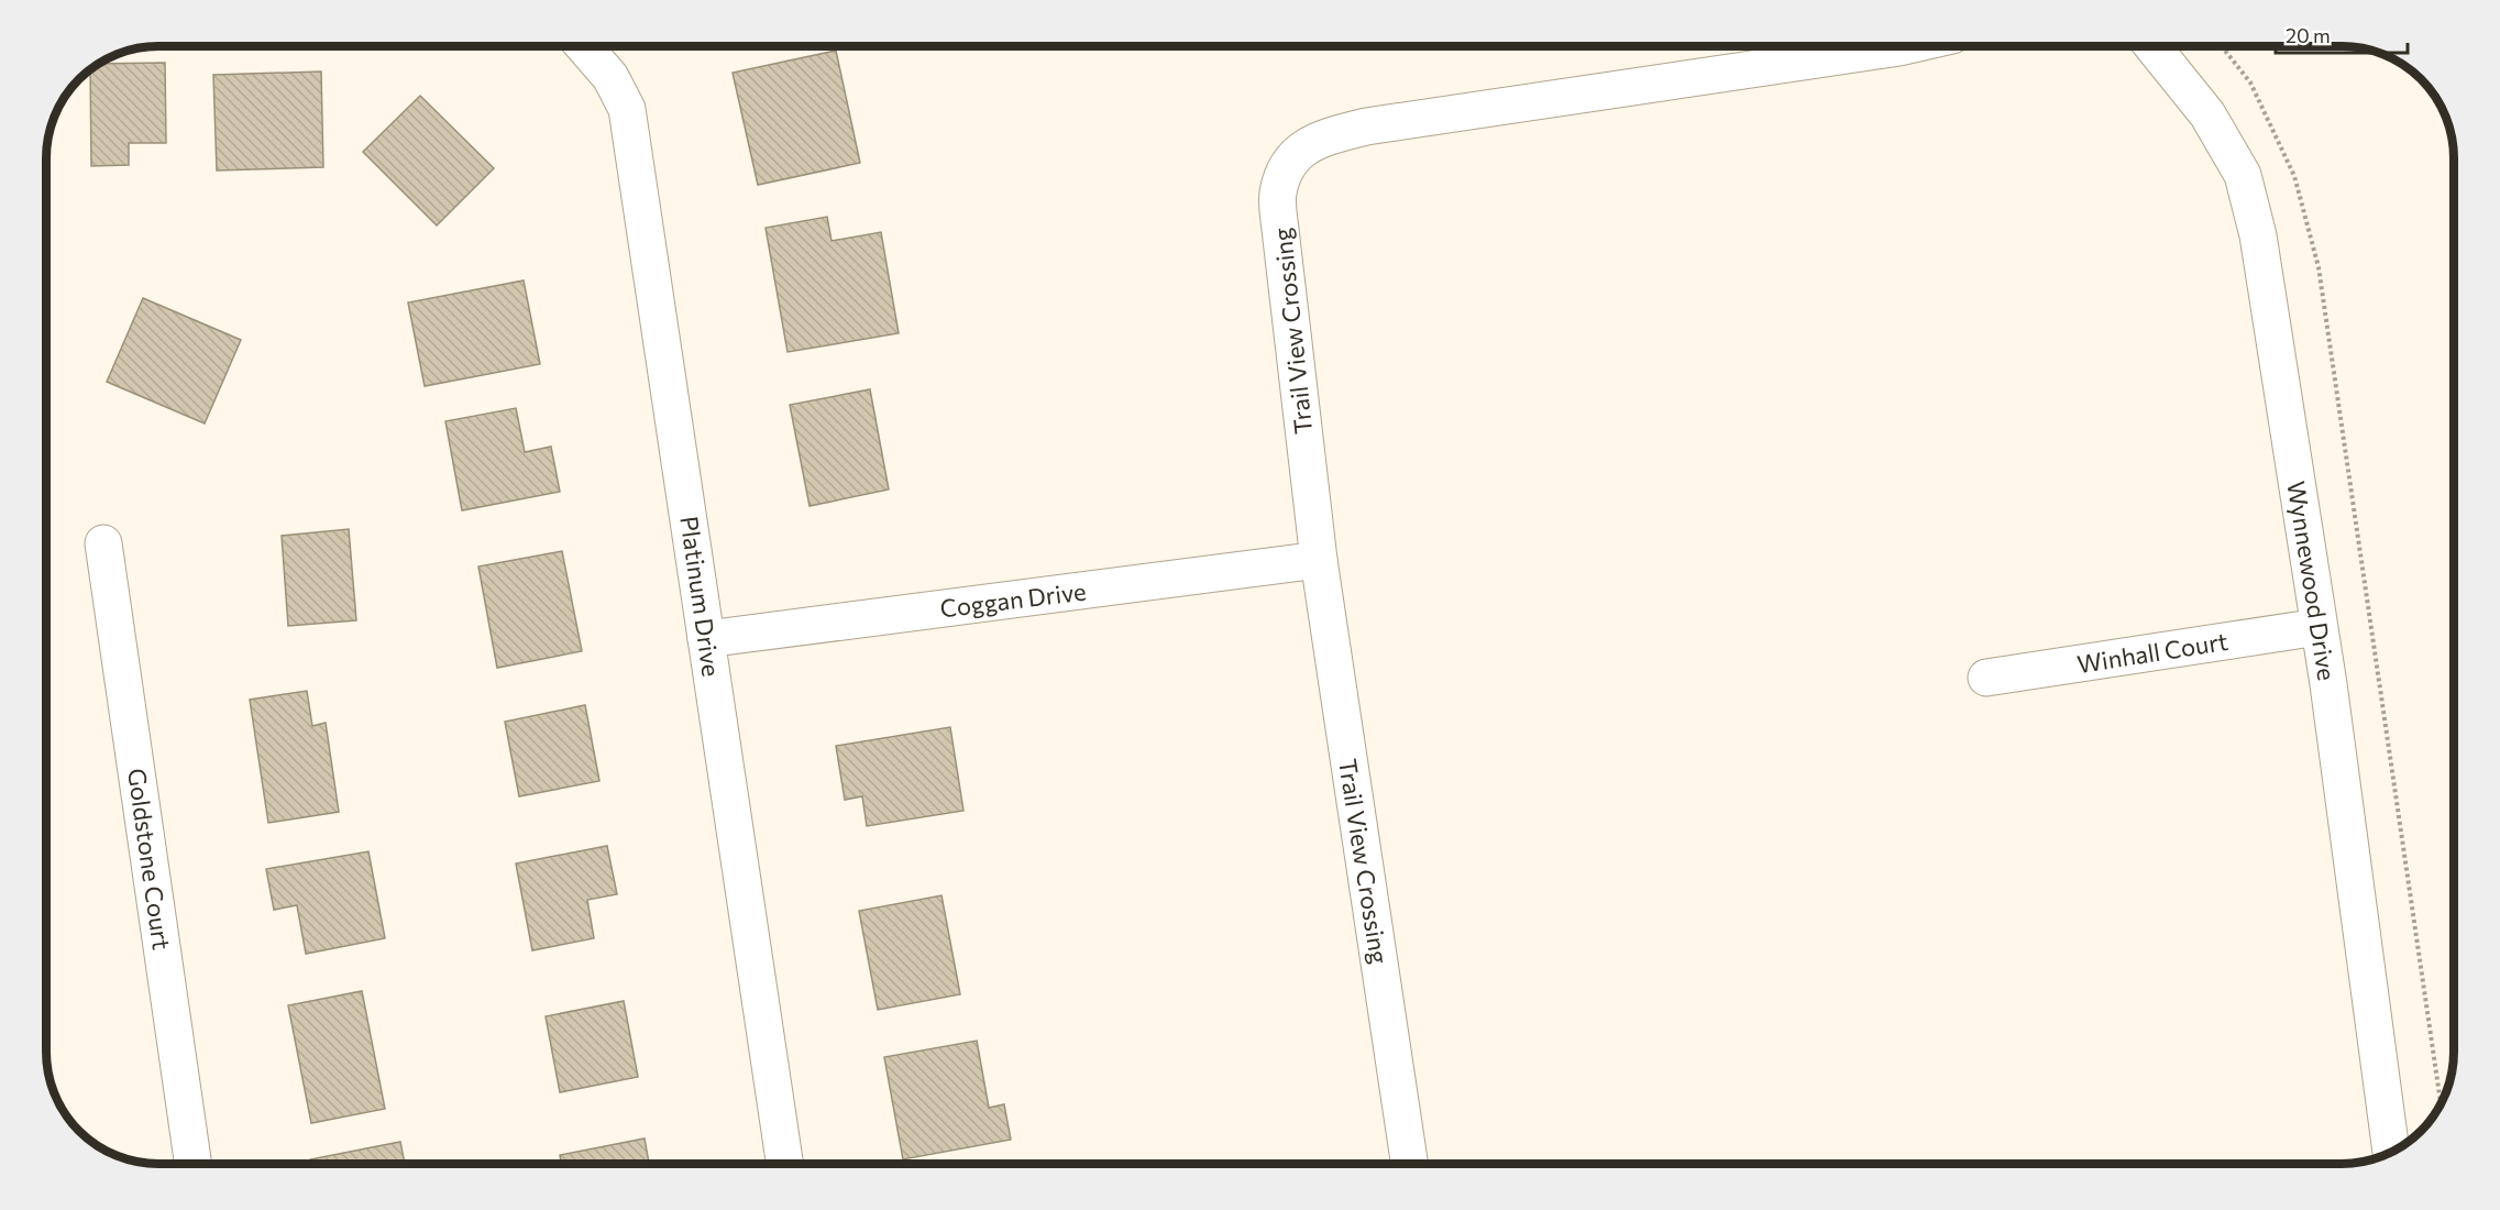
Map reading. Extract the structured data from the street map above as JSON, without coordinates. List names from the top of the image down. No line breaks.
{"streets":{"street":["Trail View Crossing","Wynnewood Drive","Platinum Drive","Coggan Drive","Winhall Court","Goldstone Court"]},"crossings":[["Trail View Crossing","Coggan Drive"],["Wynnewood Drive","Winhall Court"],["Platinum Drive","Coggan Drive"]],"scale_bar":"20 m"}
